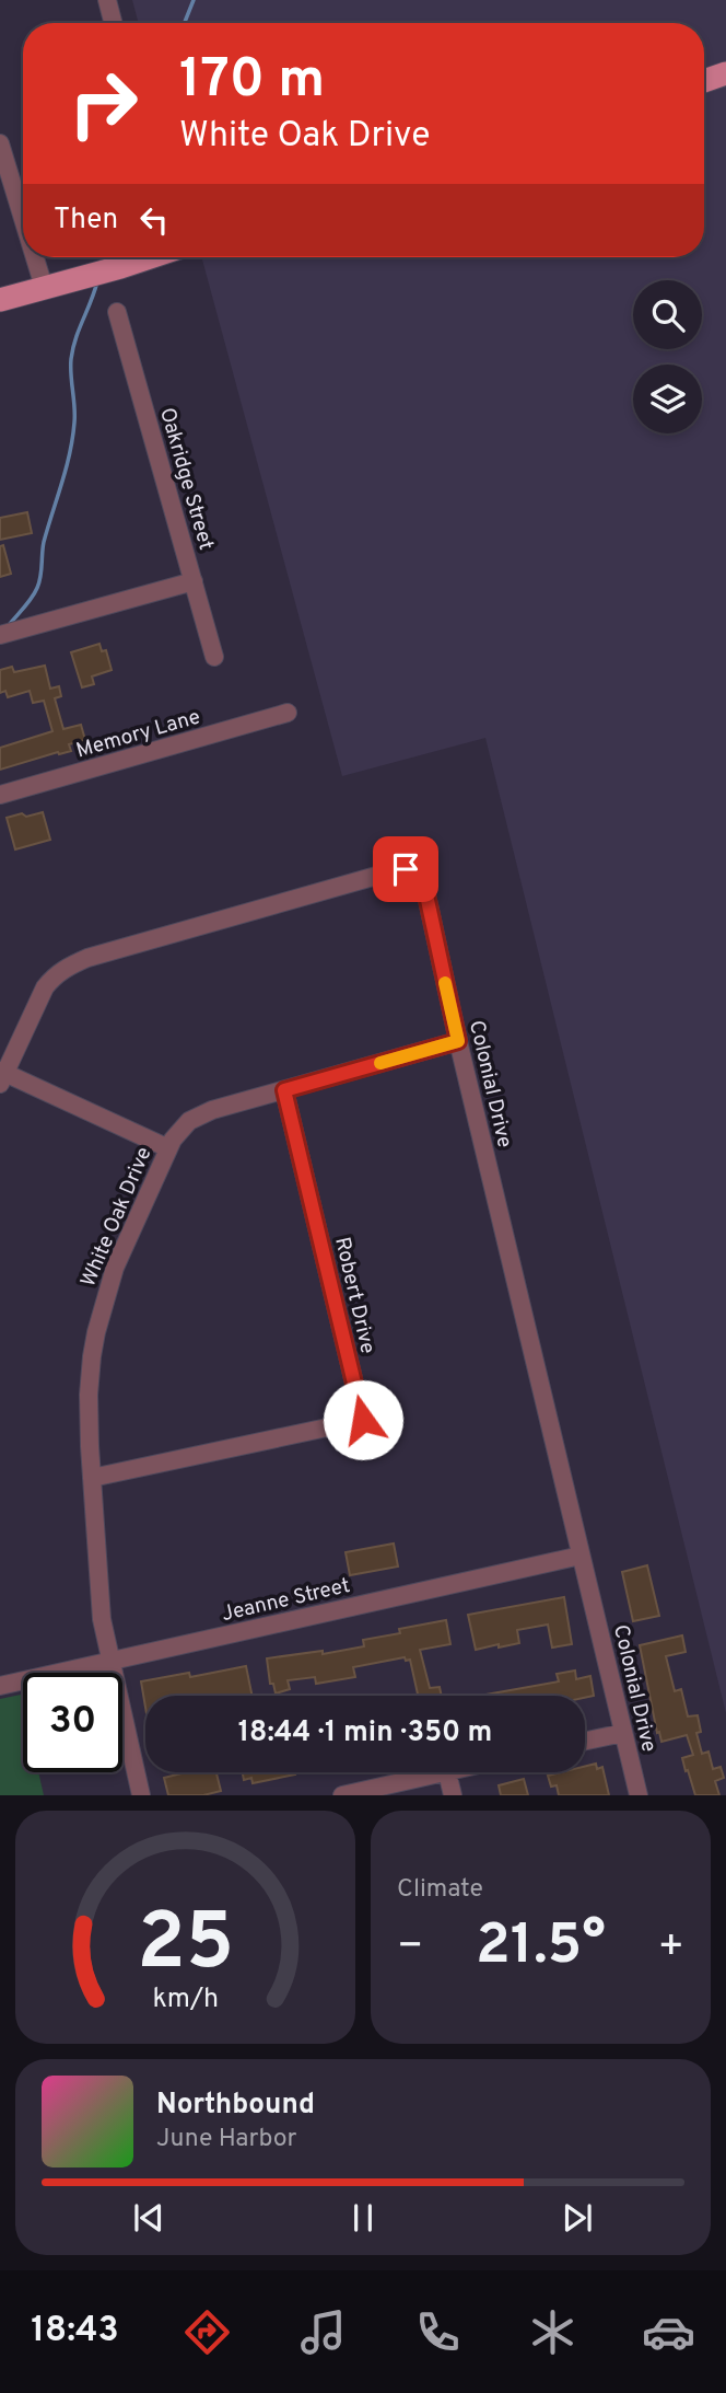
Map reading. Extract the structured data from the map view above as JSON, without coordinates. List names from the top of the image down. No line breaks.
{"streets":{"street":["Oakridge Street","Memory Lane","Colonial Drive","White Oak Drive","Robert Drive","Jeanne Street"]},"crossings":[["Colonial Drive","White Oak Drive"],["Colonial Drive","Jeanne Street"],["White Oak Drive","Robert Drive"],["White Oak Drive","Jeanne Street"]],"page":{"turn":["170 m","White Oak Drive"],"then":"Then","limit":"30","trip":"18:44 · 1 min · 350 m","tile":"Climate","heat":["−","21.5°","+"],"song":["Northbound","June Harbor"],"tabs":"18:43","gauge":["25","km/h"]}}
